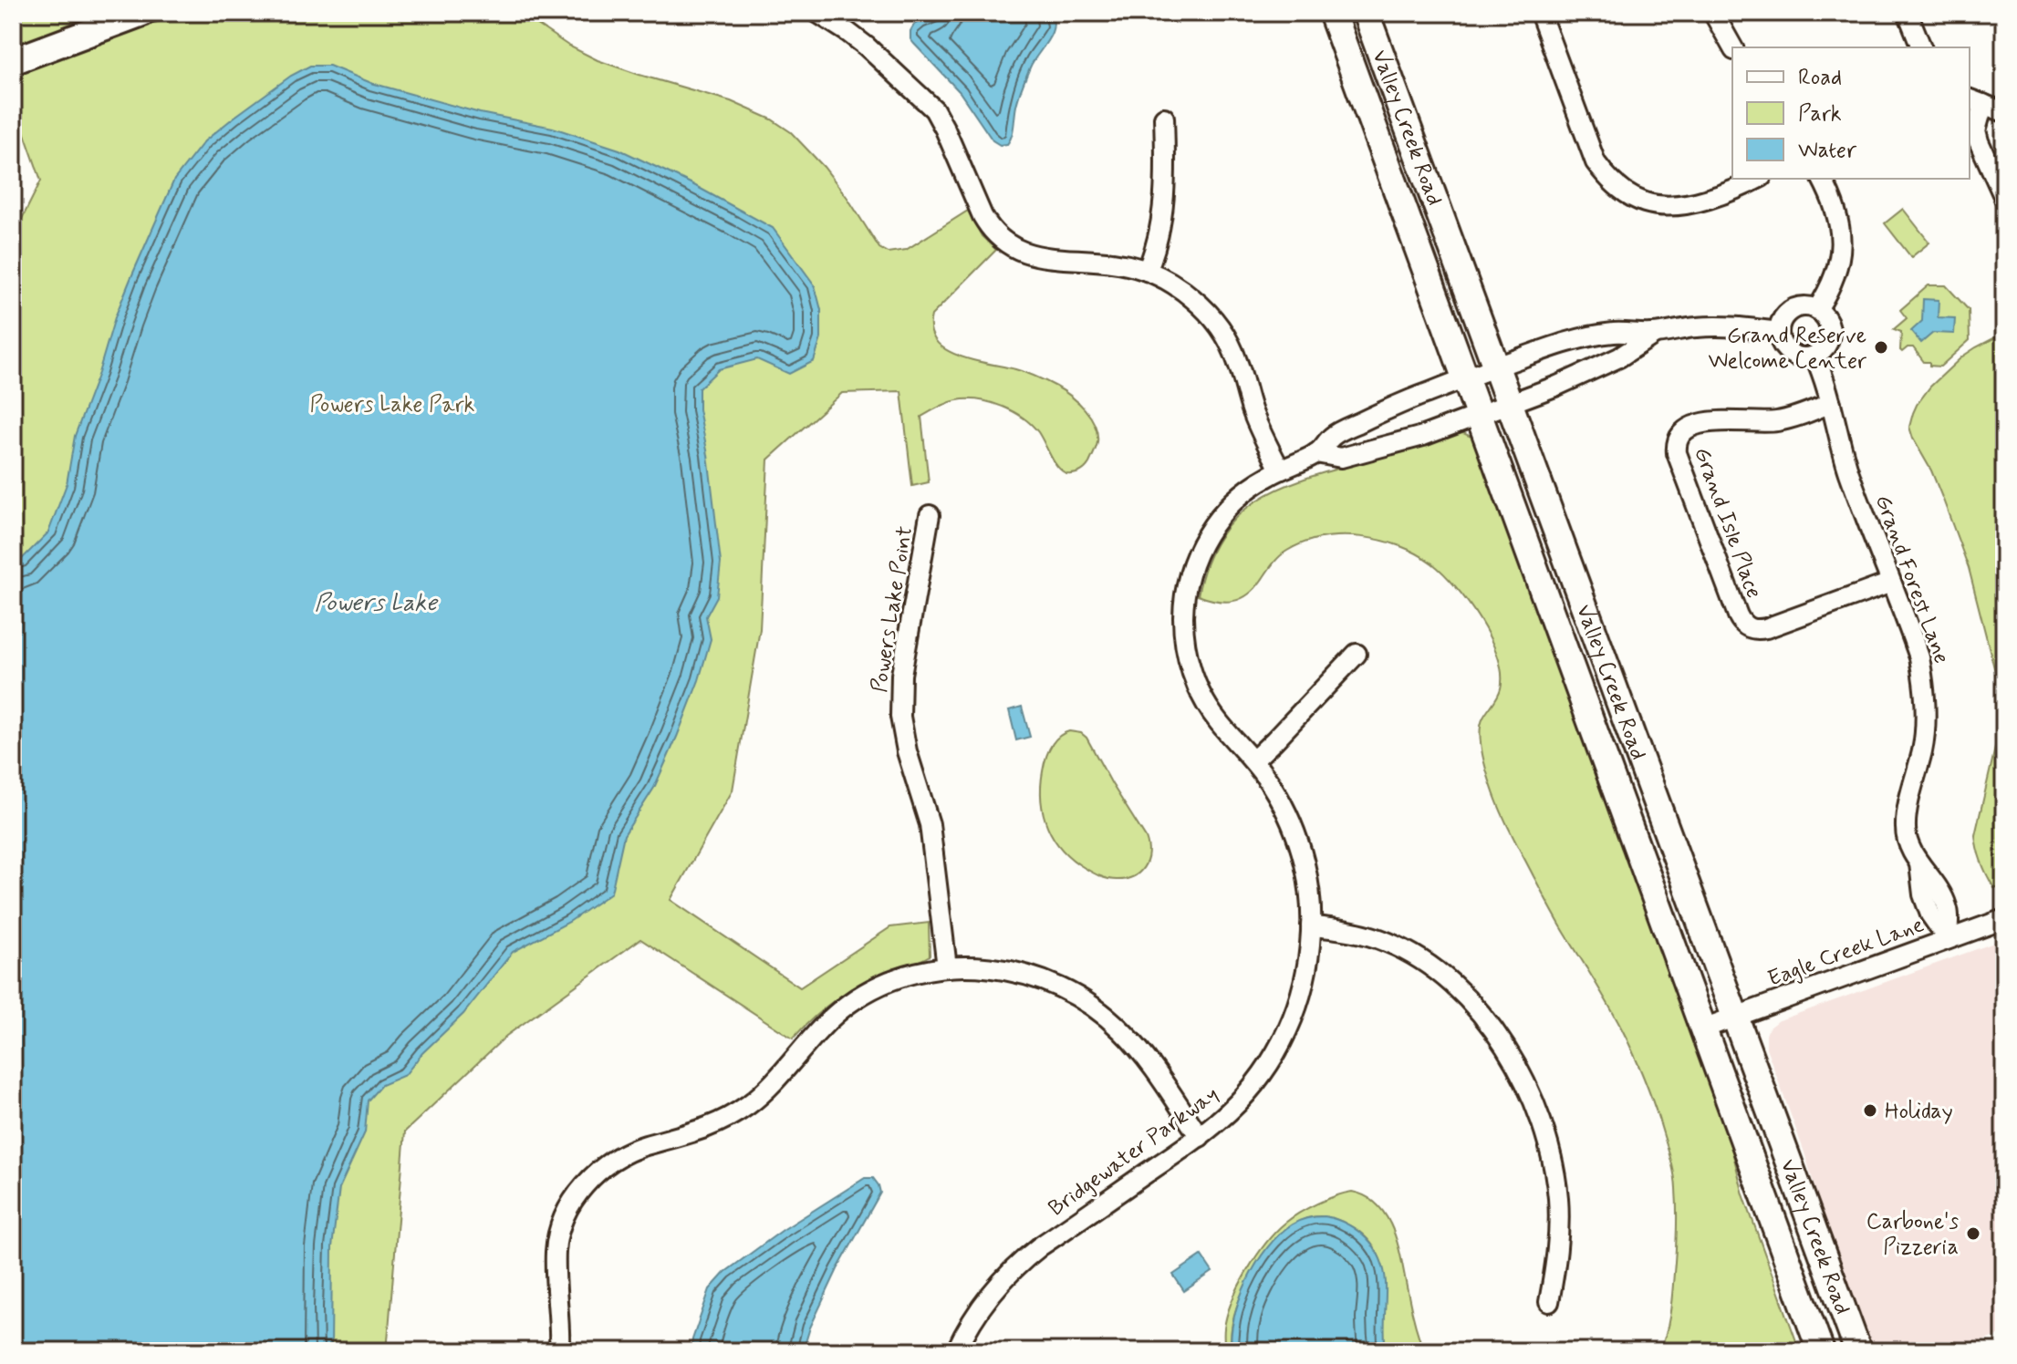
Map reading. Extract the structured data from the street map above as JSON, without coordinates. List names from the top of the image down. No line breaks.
{"streets":{"main road":["Valley Creek Road"],"street":["Grand Isle Place","Grand Forest Lane","Powers Lake Point","Eagle Creek Lane","Bridgewater Parkway"]},"crossings":[["Valley Creek Road","Eagle Creek Lane"],["Valley Creek Road","Bridgewater Parkway"],["Grand Isle Place","Grand Forest Lane"],["Grand Forest Lane","Eagle Creek Lane"]],"water":["Powers Lake"],"parks":["Powers Lake Park"],"places":["Grand Reserve Welcome Center","Holiday","Carbone's Pizzeria"],"legend":["Road","Park","Water"]}
